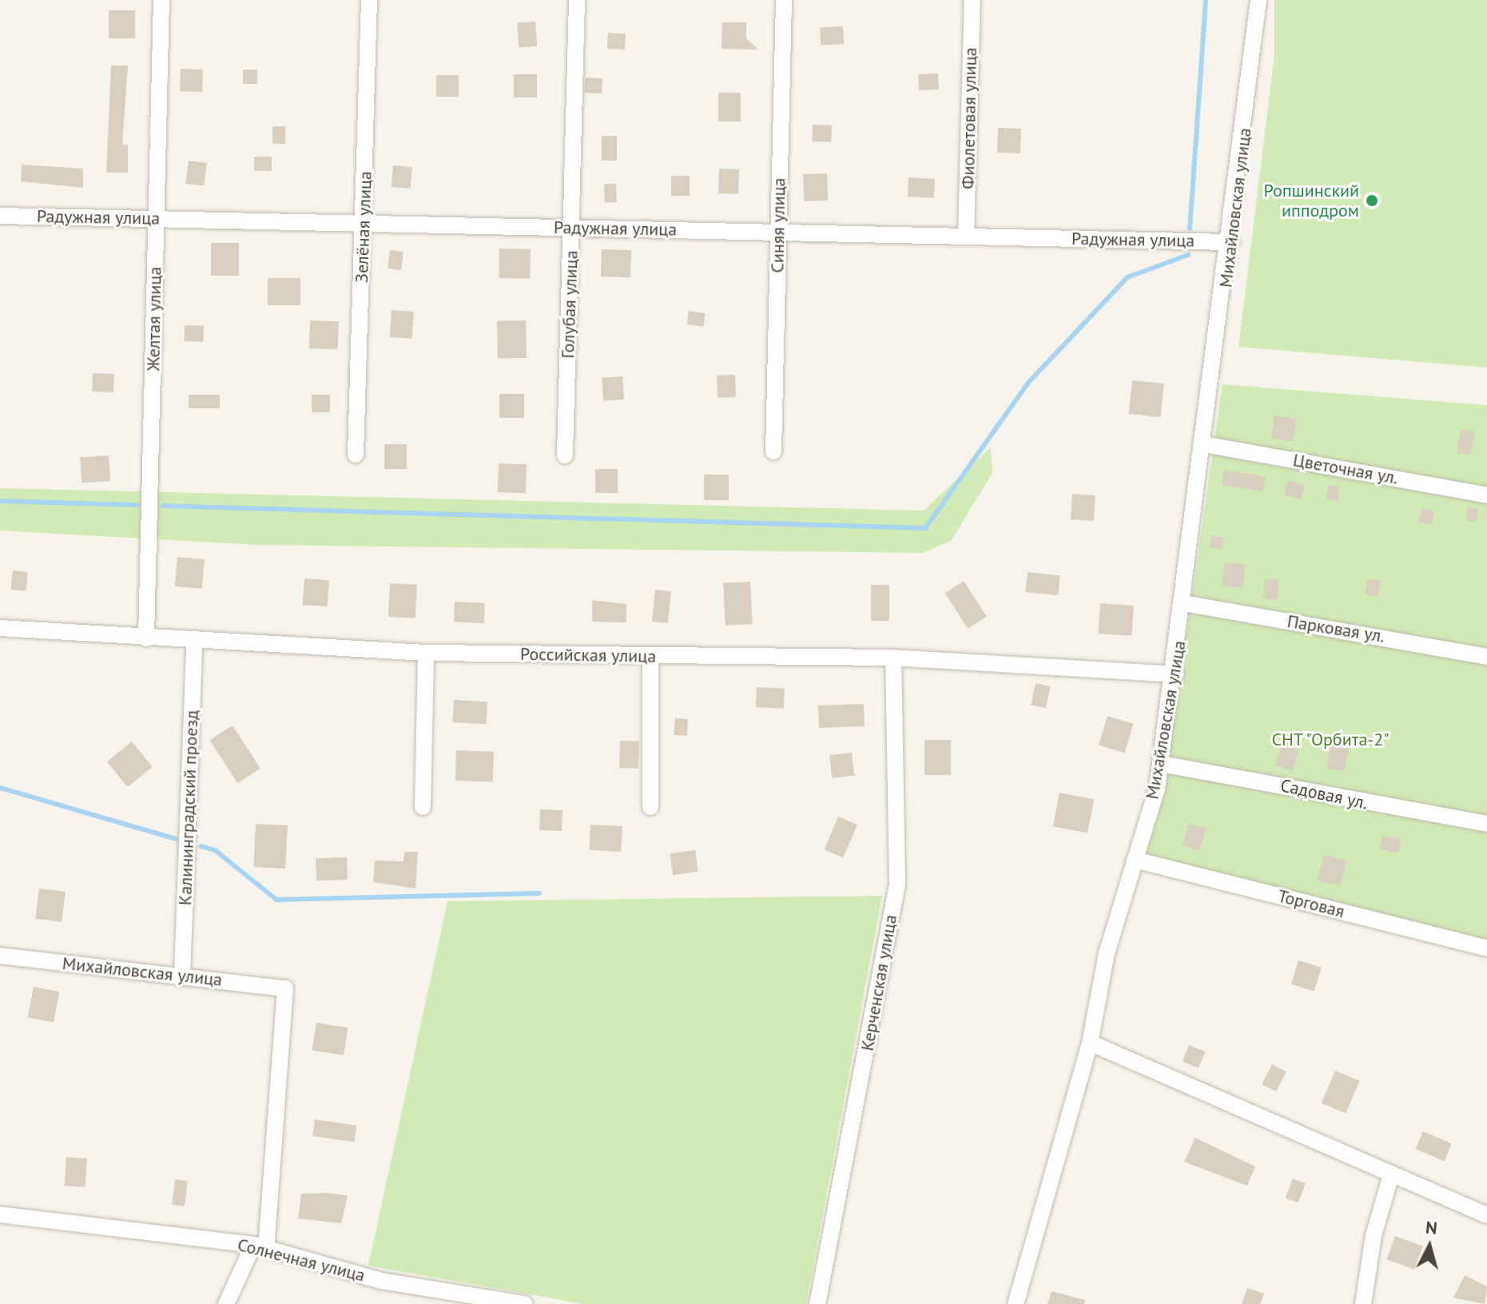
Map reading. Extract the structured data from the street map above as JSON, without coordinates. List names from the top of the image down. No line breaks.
{"streets":{"street":["Фиолетовая улица","Михайловская улица","Радужная улица","Синяя улица","Зелёная улица","Голубая улица","Желтая улица","Цветочная ул.","Парковая ул.","Российская улица","Садовая ул.","Калининградский проезд","Торговая","Керченская улица","Солнечная улица"]},"crossings":[["Фиолетовая улица","Радужная улица"],["Михайловская улица","Радужная улица"],["Михайловская улица","Цветочная ул."],["Михайловская улица","Парковая ул."],["Михайловская улица","Российская улица"],["Михайловская улица","Садовая ул."],["Михайловская улица","Калининградский проезд"],["Михайловская улица","Торговая"],["Михайловская улица","Солнечная улица"],["Радужная улица","Синяя улица"],["Радужная улица","Зелёная улица"],["Радужная улица","Голубая улица"],["Радужная улица","Желтая улица"],["Желтая улица","Российская улица"],["Российская улица","Калининградский проезд"],["Российская улица","Керченская улица"]],"parks":["СНТ \"Орбита-2\""],"places":["Ропшинский ипподром"],"north":"top"}
